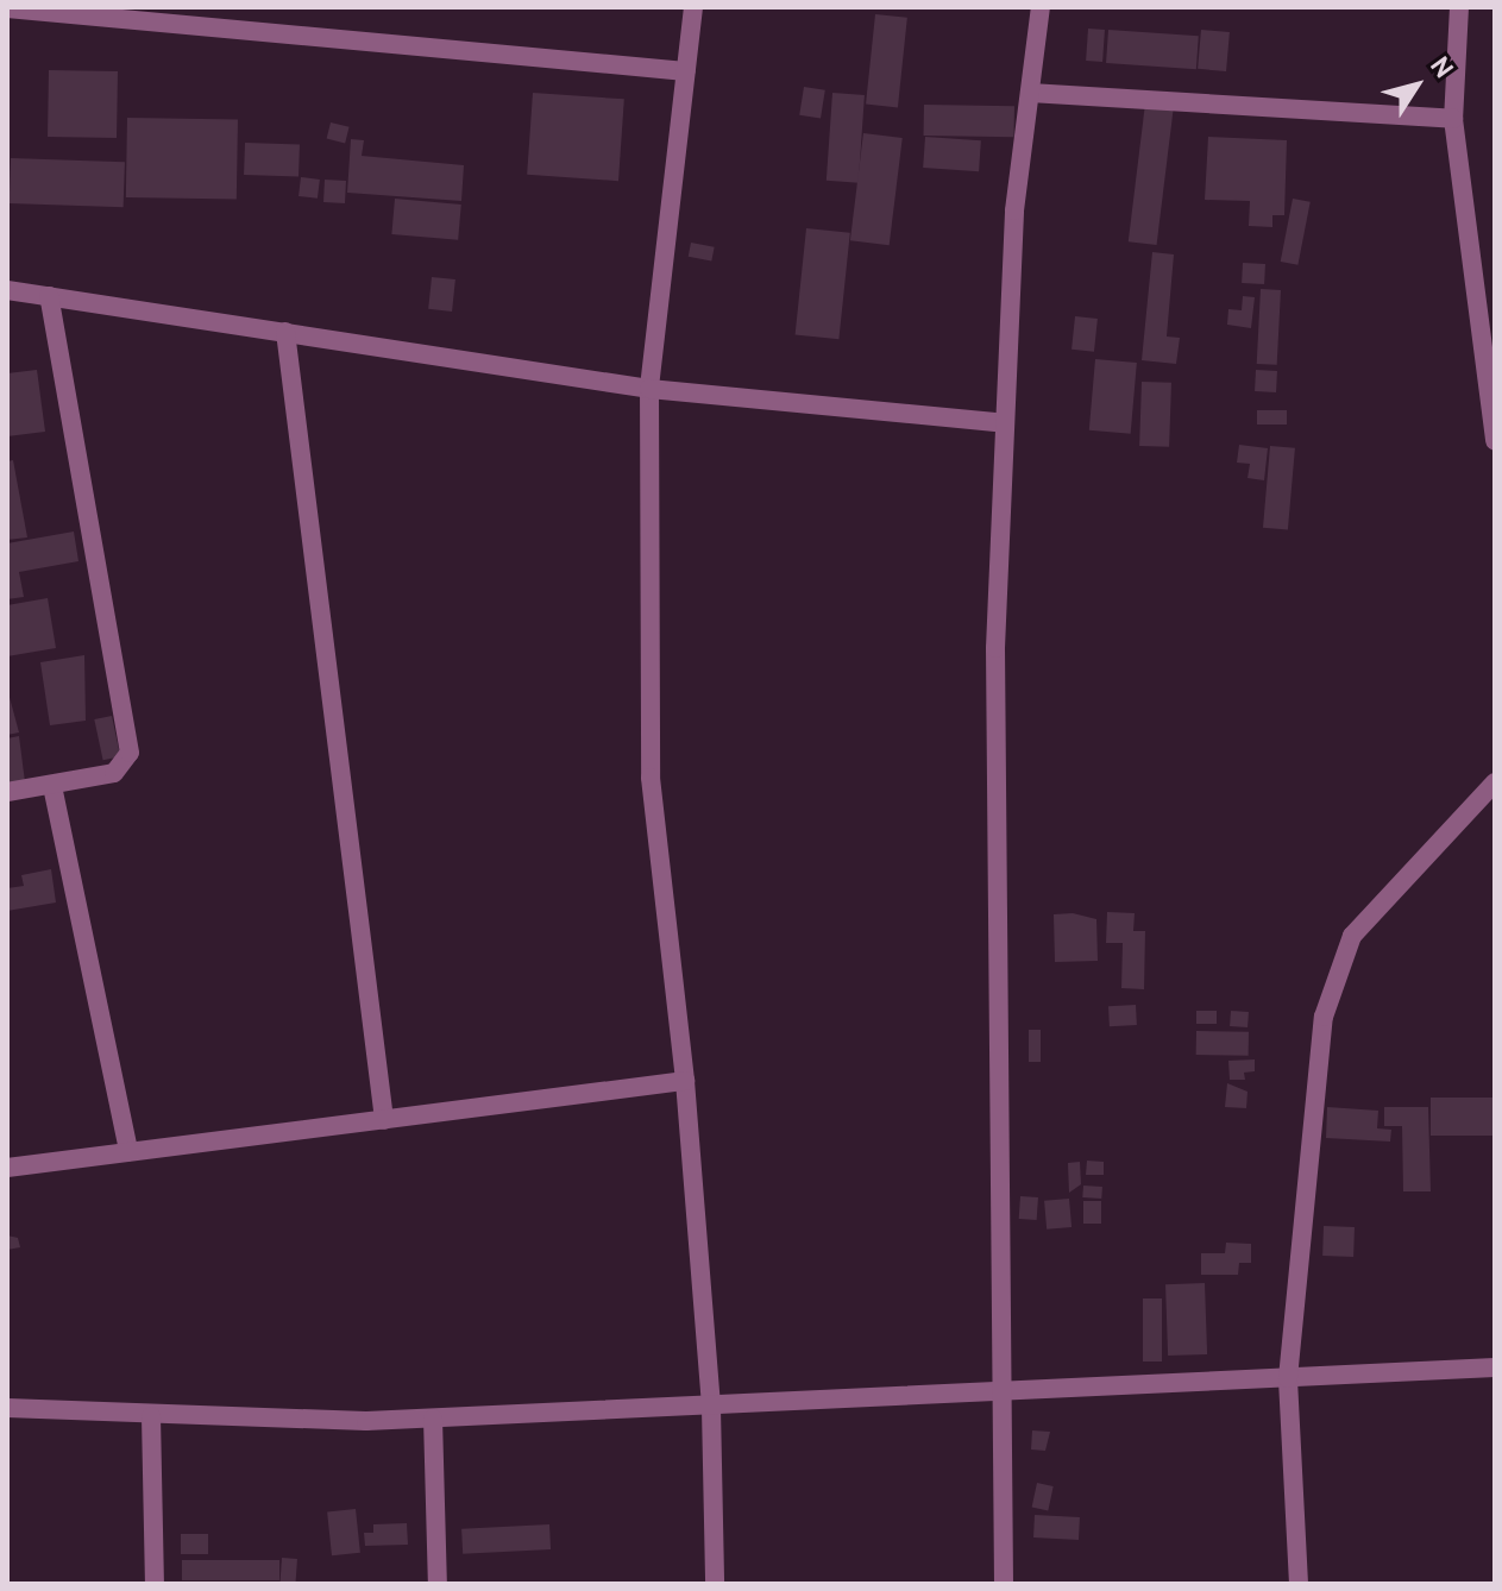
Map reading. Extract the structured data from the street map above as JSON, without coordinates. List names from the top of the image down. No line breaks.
{"north":"top right"}
